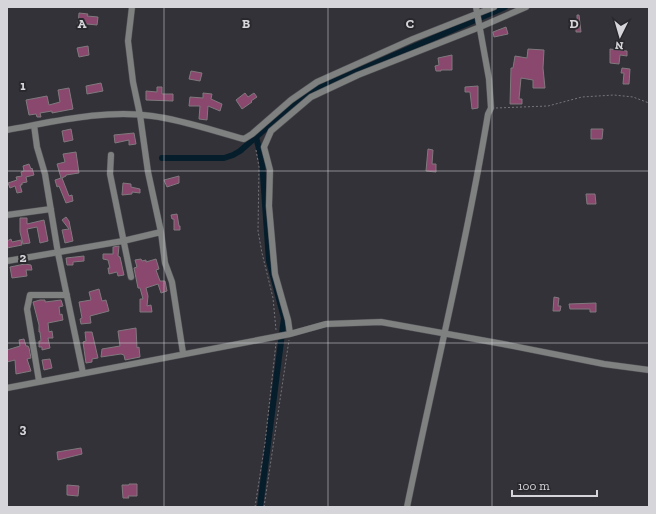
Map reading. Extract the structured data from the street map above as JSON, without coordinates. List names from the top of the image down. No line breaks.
{"scale_bar":"100 m","north":"bottom","grid":{"columns":["A","B","C","D"],"rows":["1","2","3"]}}
